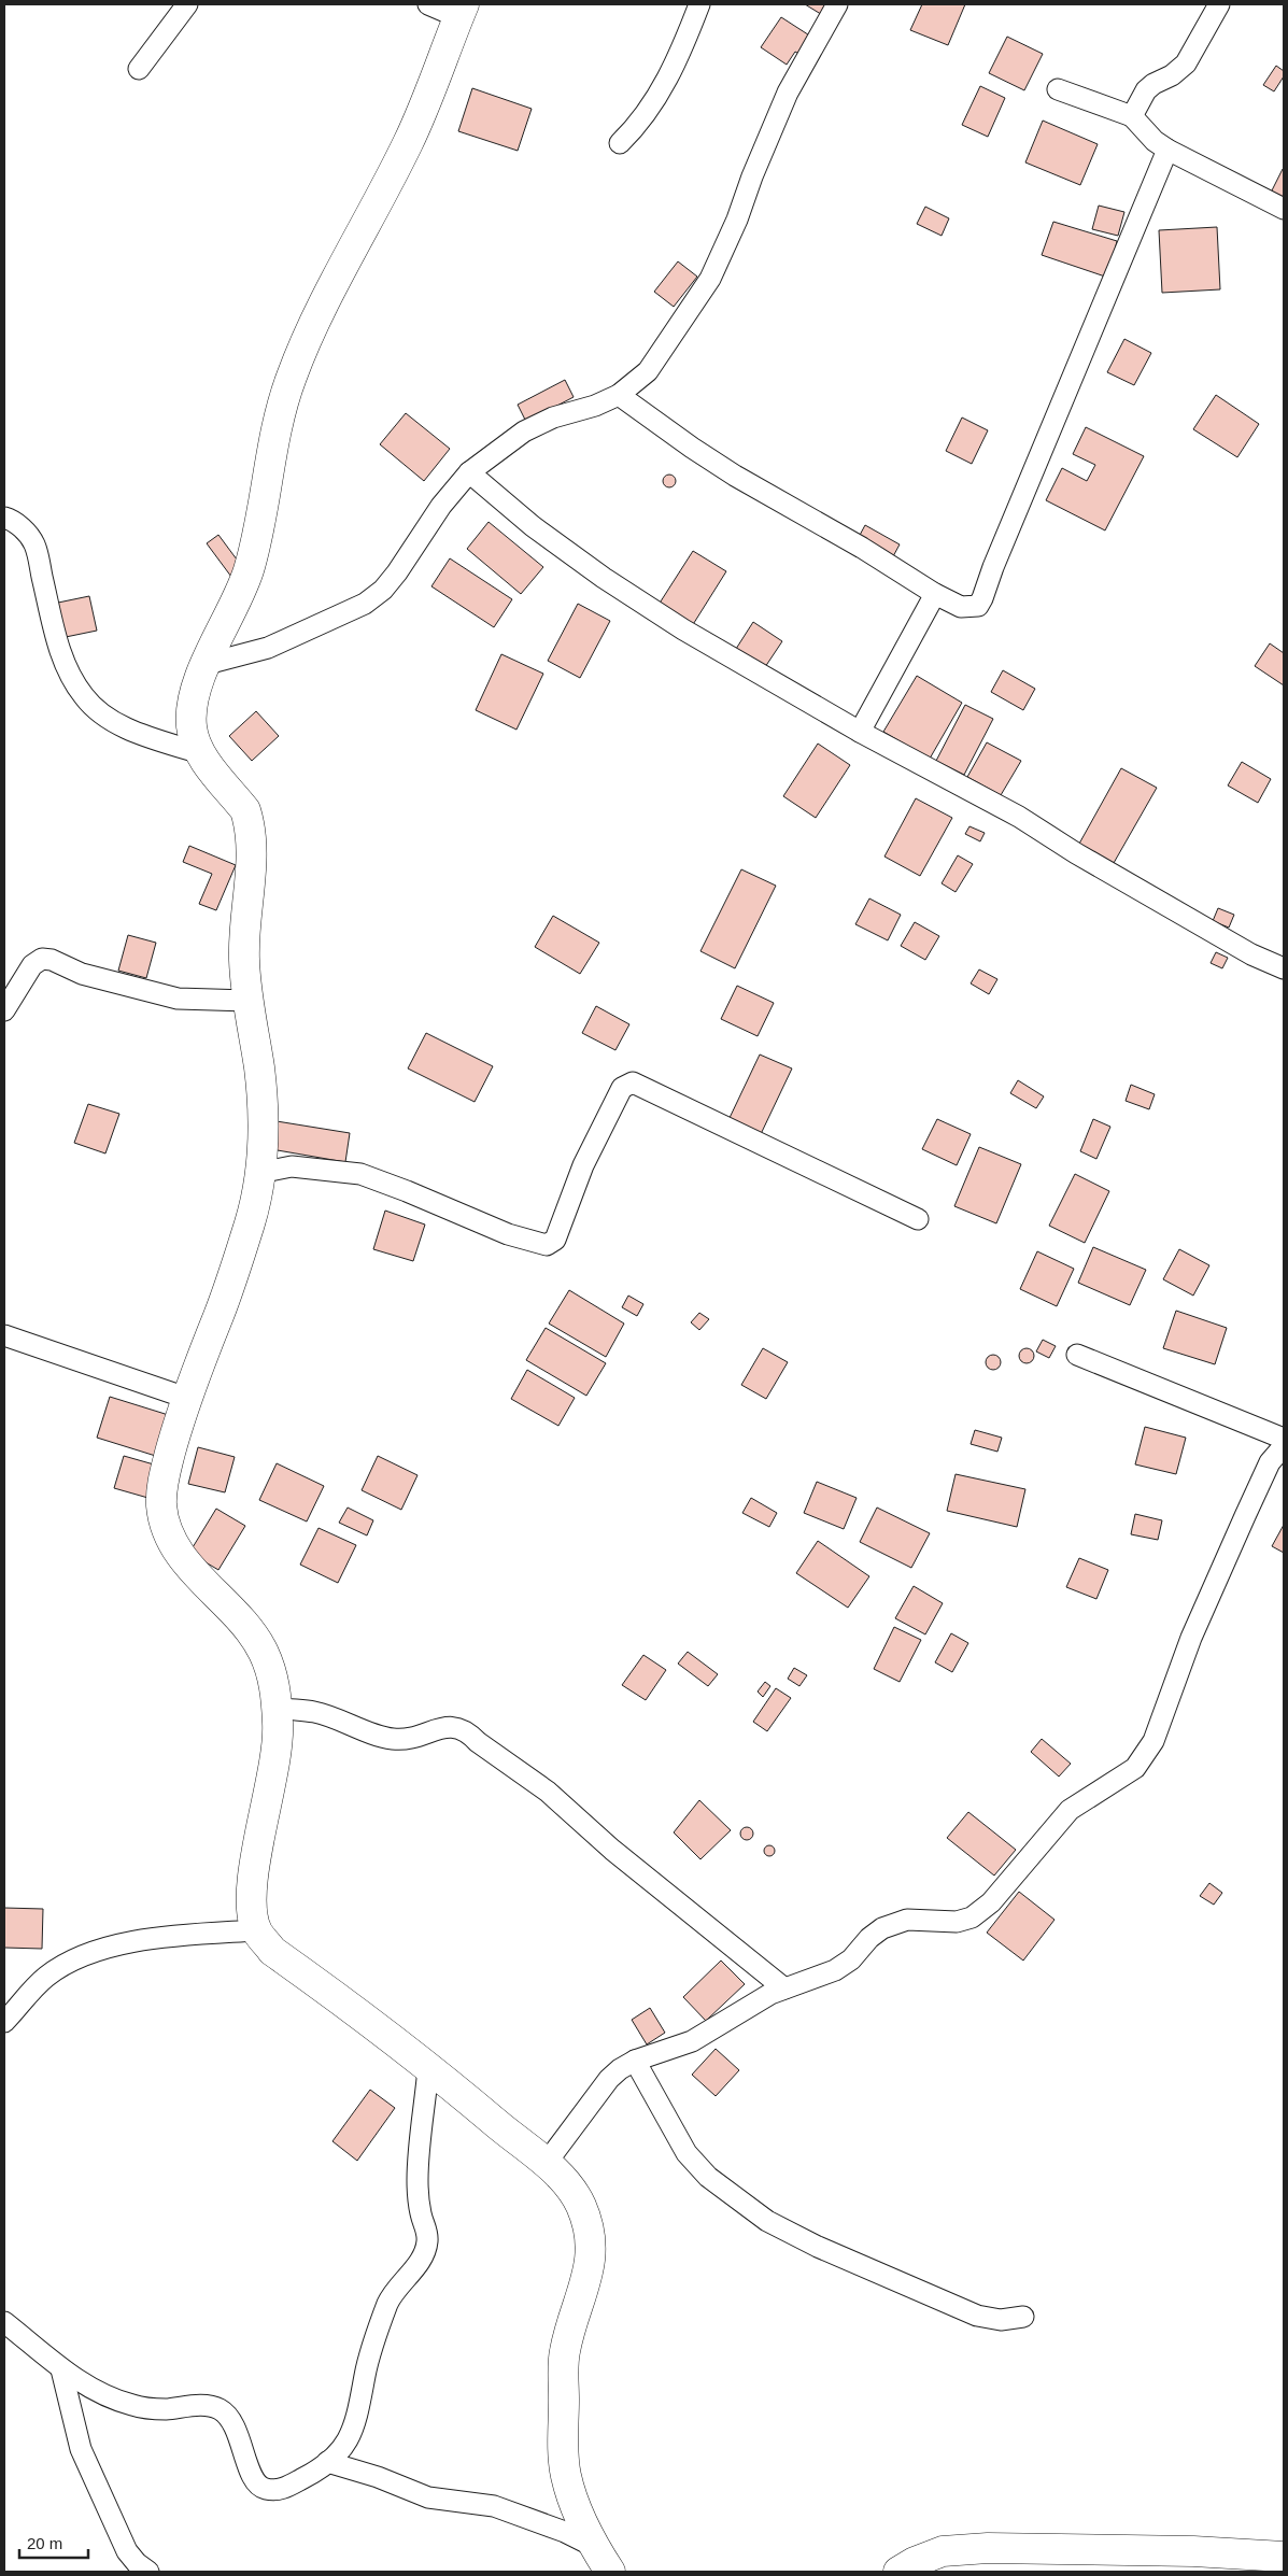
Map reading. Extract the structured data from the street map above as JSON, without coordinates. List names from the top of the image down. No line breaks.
{"scale_bar":"20 m"}
